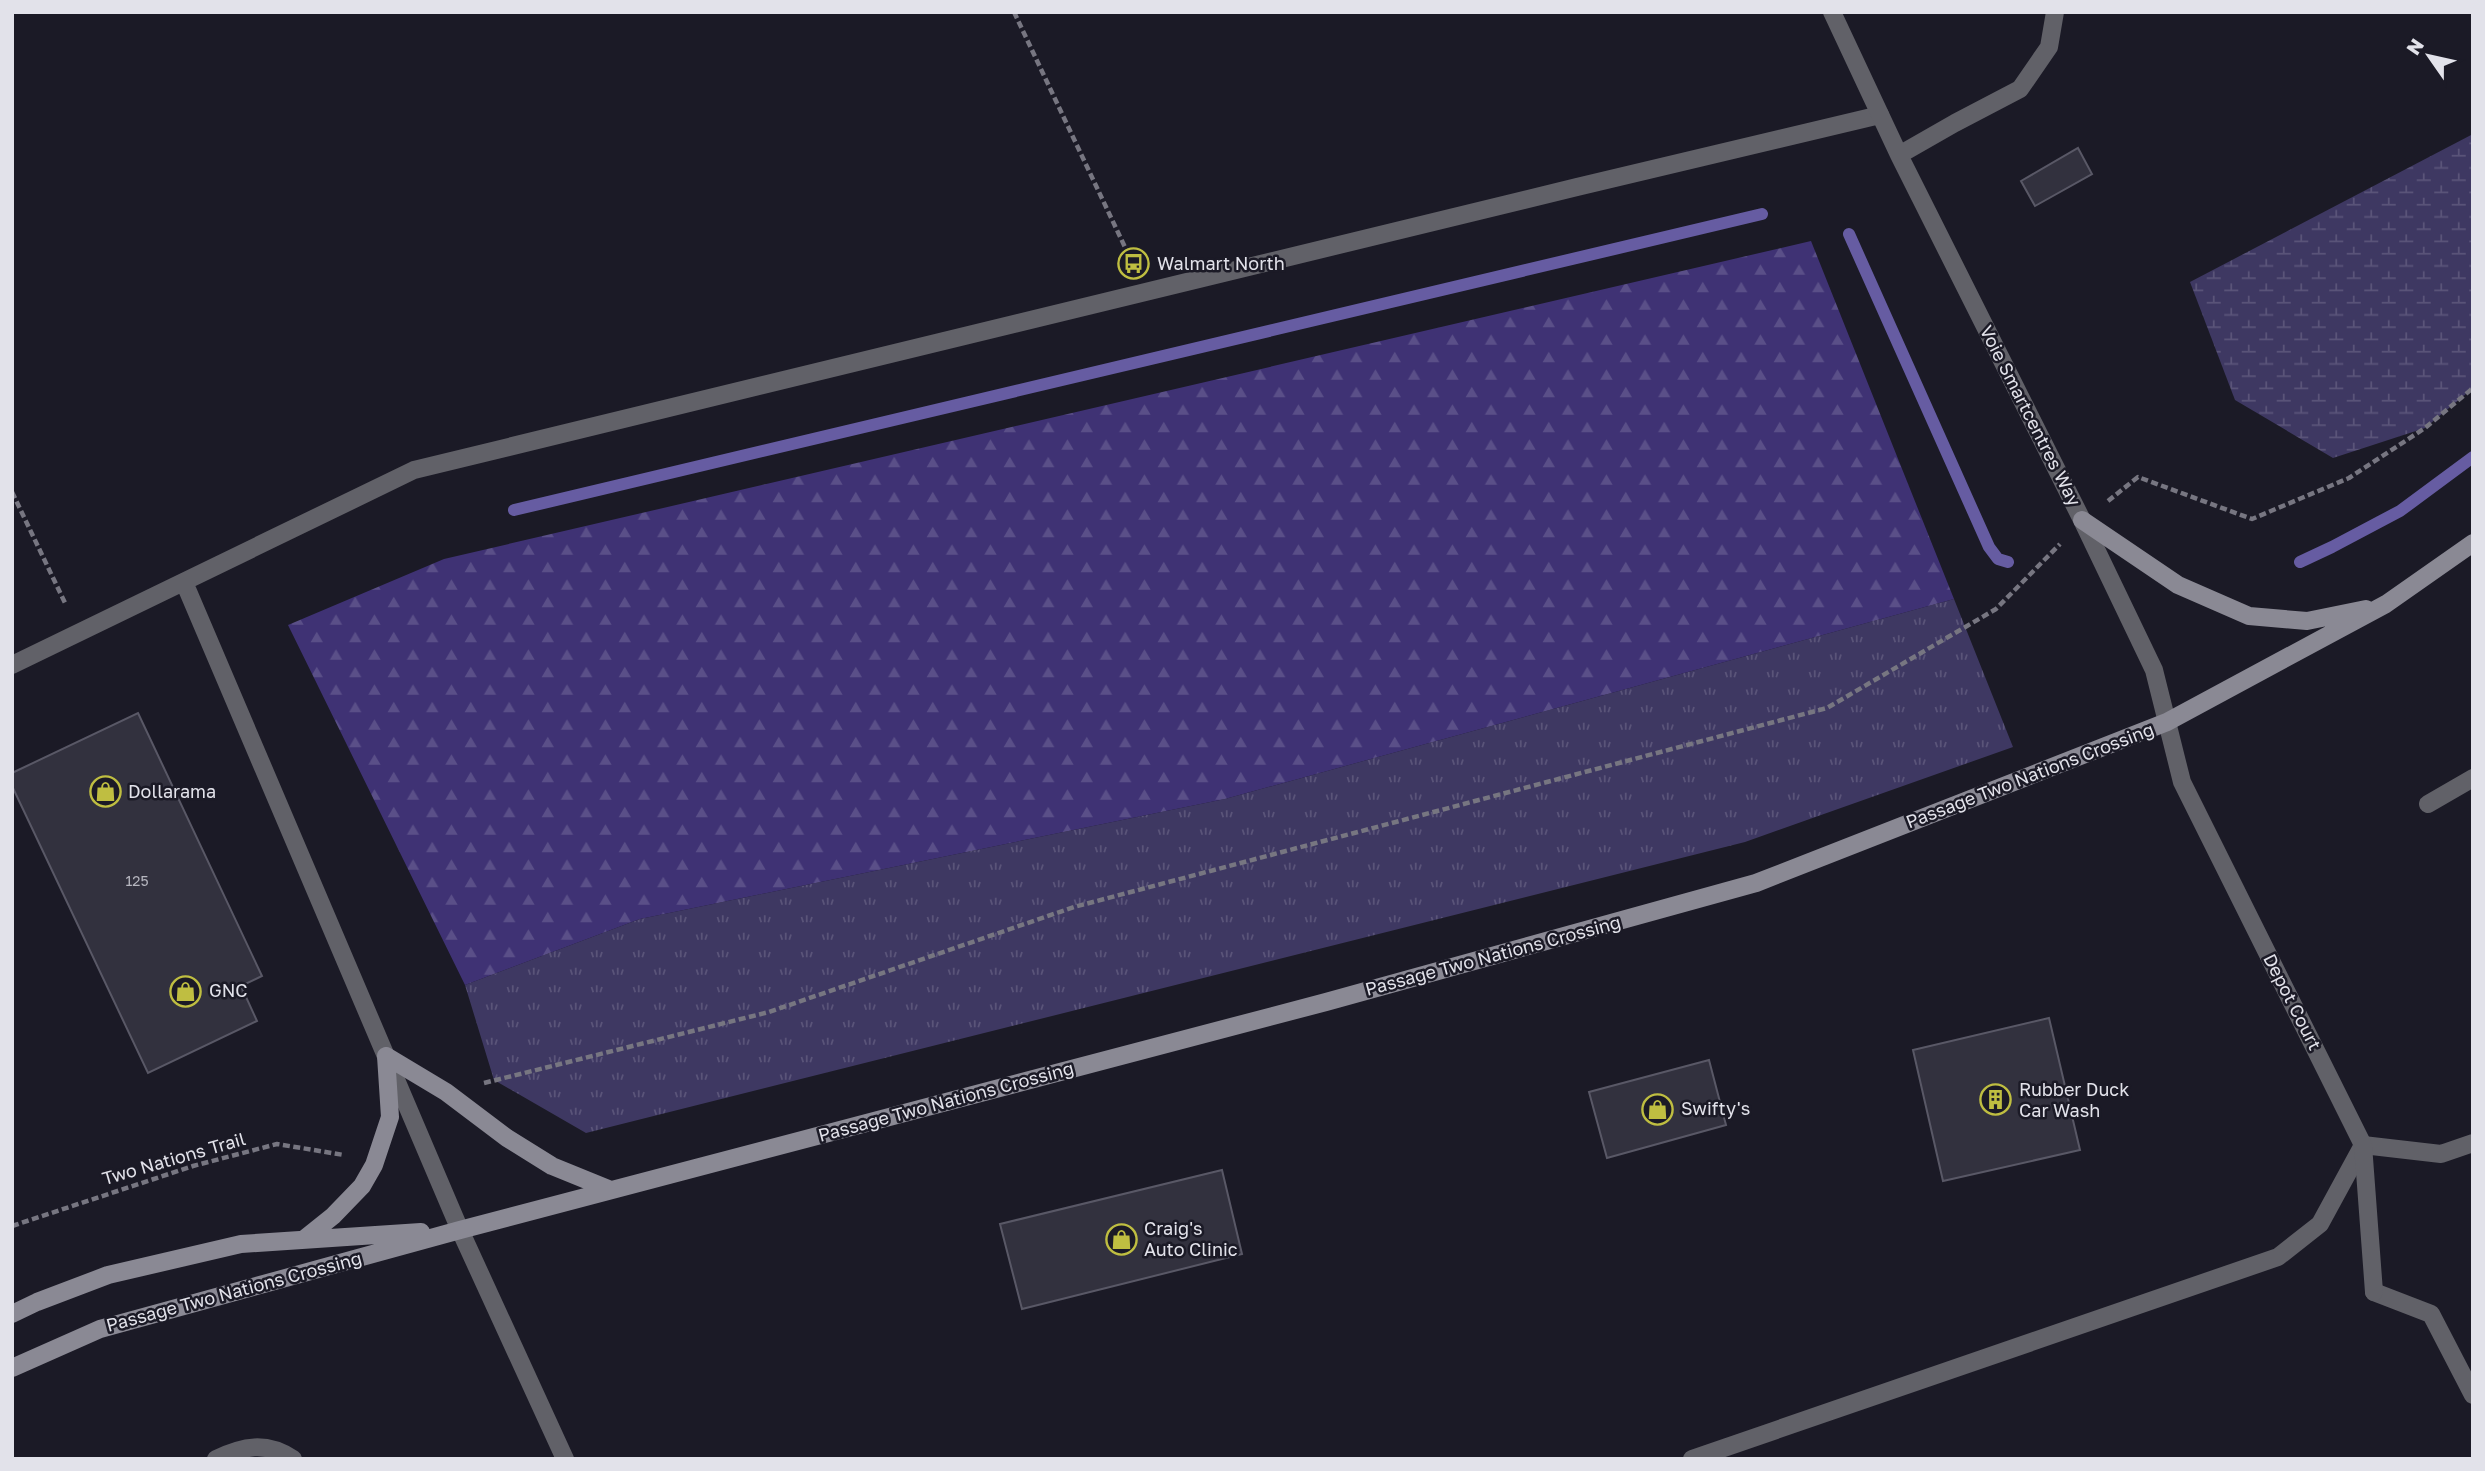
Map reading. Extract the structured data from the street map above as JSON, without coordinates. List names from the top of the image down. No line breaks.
{"streets":{"main road":["Passage Two Nations Crossing"],"street":["Voie Smartcentres Way","Depot Court"],"path":["Two Nations Trail"]},"crossings":[["Voie Smartcentres Way","Passage Two Nations Crossing"],["Voie Smartcentres Way","Depot Court"],["Passage Two Nations Crossing","Depot Court"]],"places":{"bus stop":["Walmart North"],"shop":["Dollarama","GNC","Swifty's","Craig's Auto Clinic"],"building":["Rubber Duck Car Wash"]},"house_numbers":["125"],"north":"top left"}
